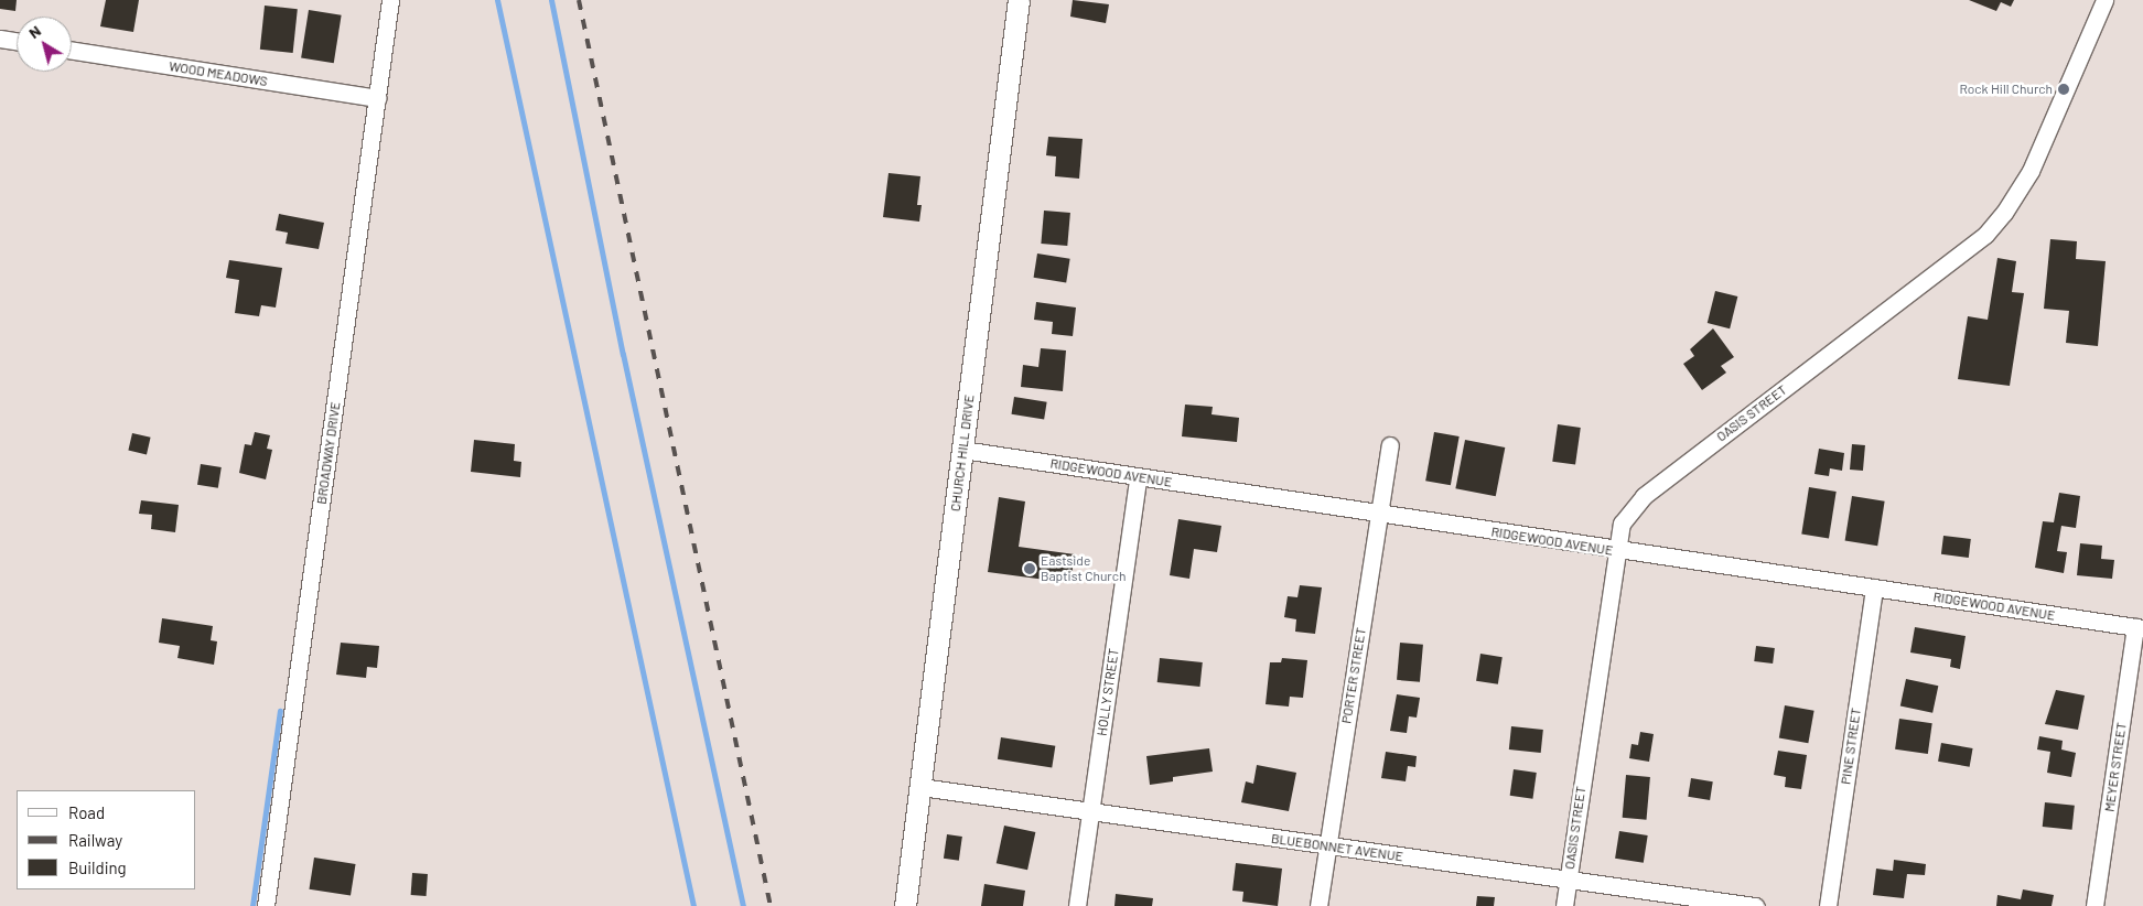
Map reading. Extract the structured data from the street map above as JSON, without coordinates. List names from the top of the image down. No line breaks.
{"streets":{"street":["WOOD MEADOWS","OASIS STREET","BROADWAY DRIVE","CHURCH HILL DRIVE","RIDGEWOOD AVENUE","PORTER STREET","HOLLY STREET","PINE STREET","MEYER STREET","BLUEBONNET AVENUE"]},"crossings":[["WOOD MEADOWS","BROADWAY DRIVE"],["OASIS STREET","RIDGEWOOD AVENUE"],["OASIS STREET","BLUEBONNET AVENUE"],["CHURCH HILL DRIVE","RIDGEWOOD AVENUE"],["CHURCH HILL DRIVE","BLUEBONNET AVENUE"],["RIDGEWOOD AVENUE","PORTER STREET"],["RIDGEWOOD AVENUE","HOLLY STREET"],["RIDGEWOOD AVENUE","PINE STREET"],["RIDGEWOOD AVENUE","MEYER STREET"],["PORTER STREET","BLUEBONNET AVENUE"],["HOLLY STREET","BLUEBONNET AVENUE"]],"places":["Rock Hill Church","Eastside Baptist Church"],"legend":["Road","Railway","Building"],"north":"top left"}
